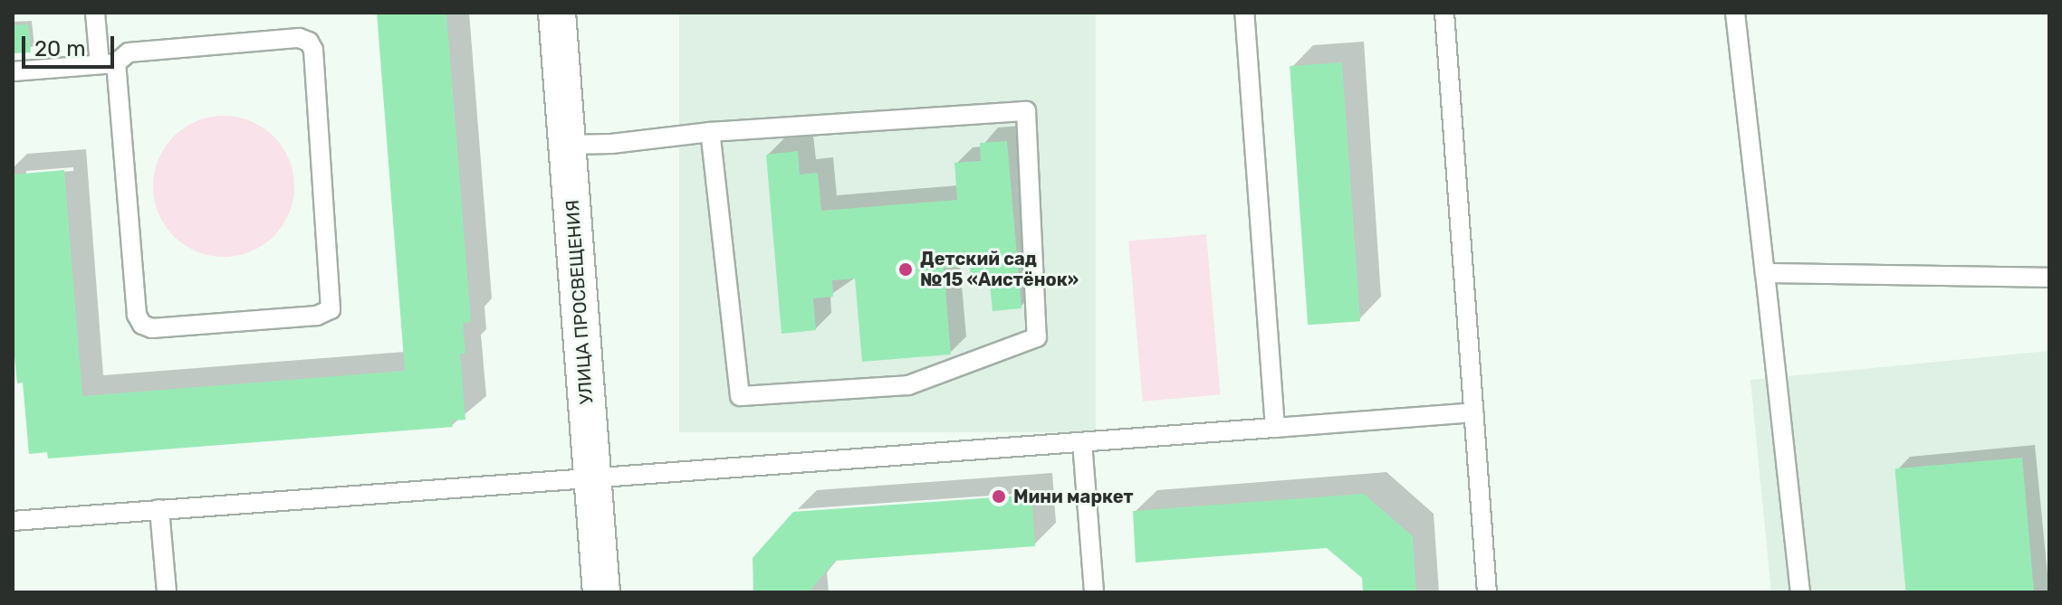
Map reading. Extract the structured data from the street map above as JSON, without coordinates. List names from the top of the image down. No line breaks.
{"streets":{"street":["УЛИЦА ПРОСВЕЩЕНИЯ"]},"places":["Детский сад №15 «Аистёнок»","Мини маркет"],"scale_bar":"20 m"}
